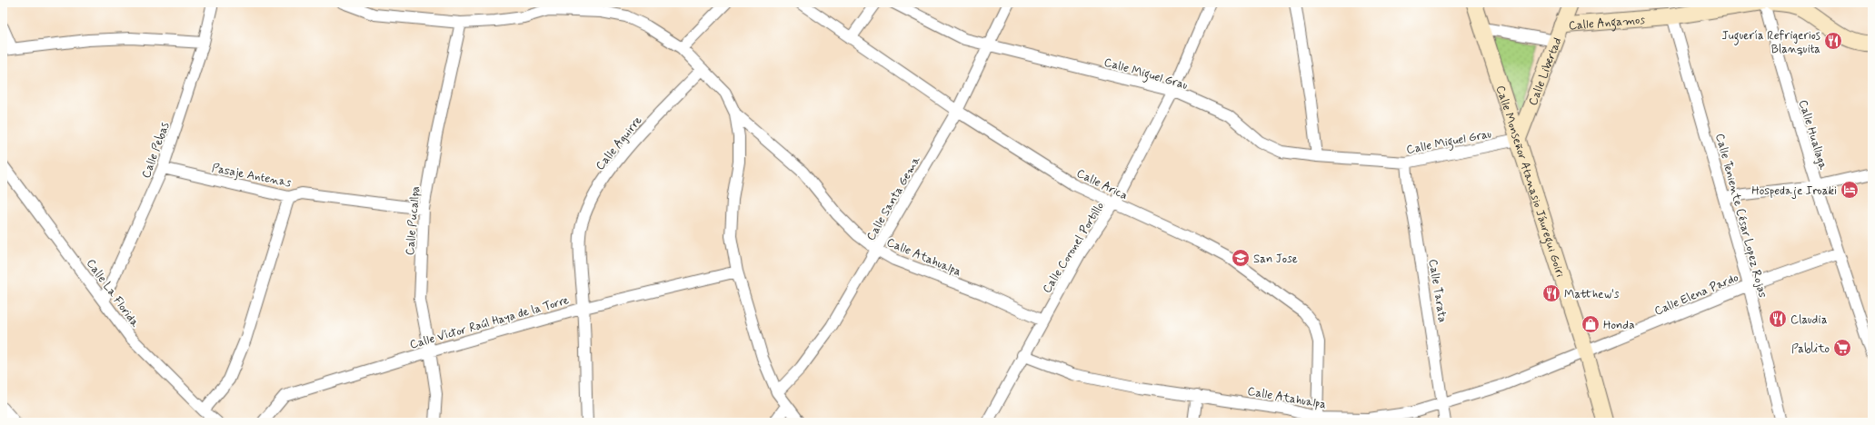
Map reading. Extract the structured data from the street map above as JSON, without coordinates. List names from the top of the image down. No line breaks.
{"streets":{"street":["Calle Angamos","Calle Libertad","Calle Miguel Grau","Calle Huallaga","Calle Aguirre","Calle Pebas","Pasaje Antenas","Calle Monseñor Atanasio Jáuregui Goiri","Calle Arica","Calle Santa Gema","Calle Teniente César Lopez Rojas","Calle Pucallpa","Calle Coronel Portillo","Calle Atahualpa","Calle Tarata","Calle La Florida","Calle Elena Pardo","Calle Víctor Raúl Haya de la Torre"]},"crossings":[["Calle Angamos","Calle Libertad"],["Calle Angamos","Calle Teniente César Lopez Rojas"],["Calle Libertad","Calle Miguel Grau"],["Calle Libertad","Calle Monseñor Atanasio Jáuregui Goiri"],["Calle Miguel Grau","Calle Monseñor Atanasio Jáuregui Goiri"],["Calle Miguel Grau","Calle Santa Gema"],["Calle Miguel Grau","Calle Coronel Portillo"],["Calle Miguel Grau","Calle Tarata"],["Calle Huallaga","Calle Elena Pardo"],["Calle Aguirre","Calle Víctor Raúl Haya de la Torre"],["Calle Pebas","Pasaje Antenas"],["Calle Pebas","Calle La Florida"],["Pasaje Antenas","Calle Pucallpa"],["Calle Monseñor Atanasio Jáuregui Goiri","Calle Atahualpa"],["Calle Monseñor Atanasio Jáuregui Goiri","Calle Elena Pardo"],["Calle Arica","Calle Santa Gema"],["Calle Arica","Calle Coronel Portillo"],["Calle Arica","Calle Atahualpa"],["Calle Santa Gema","Calle Atahualpa"],["Calle Teniente César Lopez Rojas","Calle Elena Pardo"],["Calle Pucallpa","Calle Víctor Raúl Haya de la Torre"],["Calle Coronel Portillo","Calle Atahualpa"],["Calle Atahualpa","Calle Tarata"],["Calle Atahualpa","Calle Elena Pardo"]],"places":{"restaurant":["Juguería Refrigerios Blanquita","Matthew's","Claudia"],"hotel":["Hospedaje Iroaki"],"school or university":["San Jose"],"shop":["Honda"],"supermarket":["Pablito"]}}
